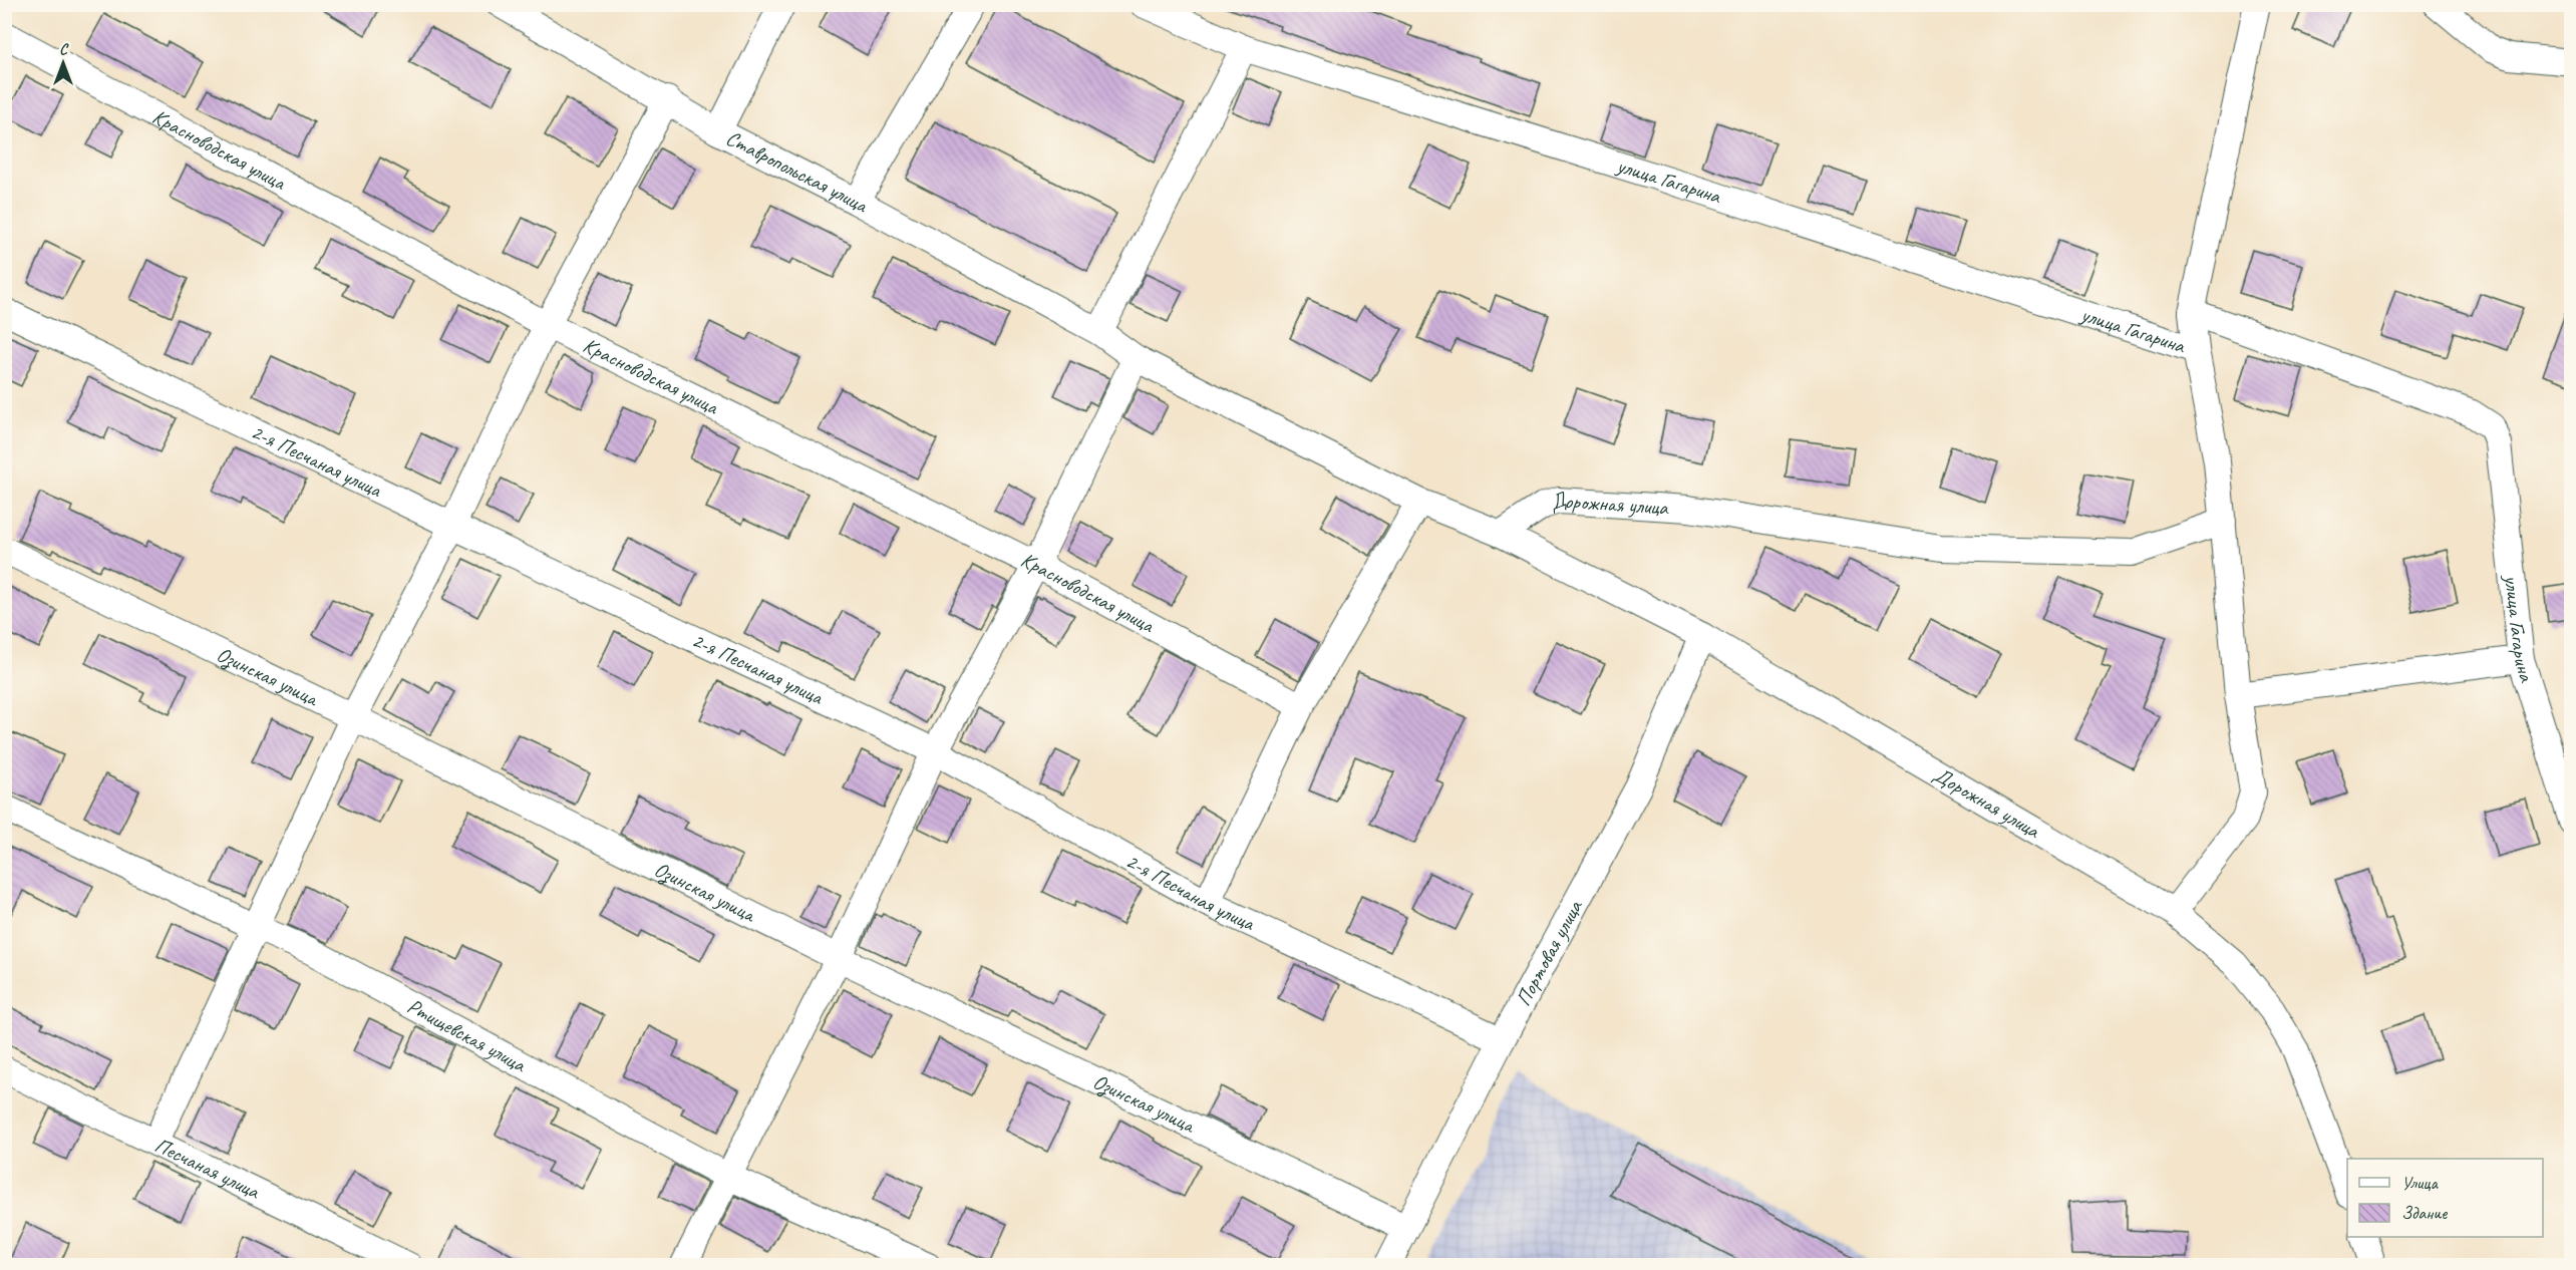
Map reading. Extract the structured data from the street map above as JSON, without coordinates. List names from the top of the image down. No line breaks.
{"streets":{"street":["Красноводская улица","Ставропольская улица","улица Гагарина","2-я Песчаная улица","Дорожная улица","Озинская улица","Портовая улица","Ртищевская улица","Песчаная улица"]},"crossings":[["Ставропольская улица","Дорожная улица"],["2-я Песчаная улица","Портовая улица"],["Дорожная улица","Портовая улица"],["Озинская улица","Портовая улица"]],"legend":["Улица","Здание"],"north":"top"}
